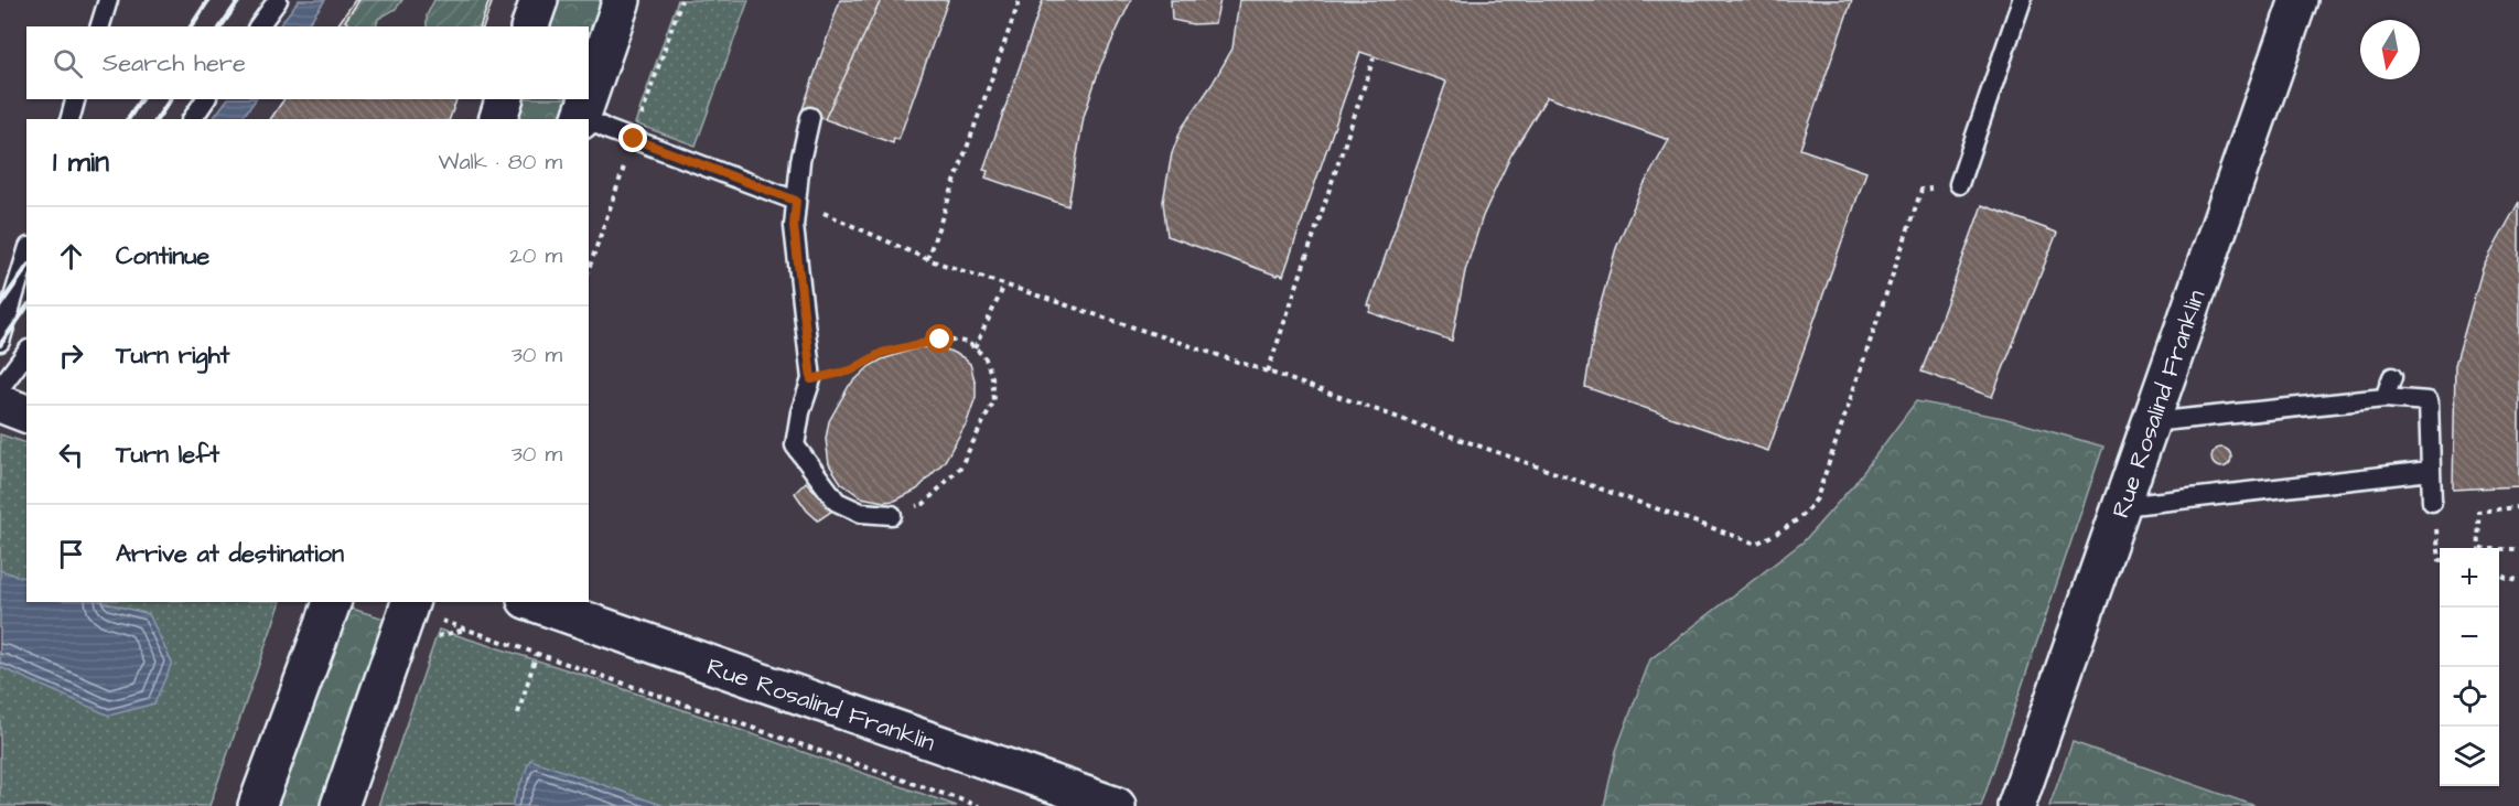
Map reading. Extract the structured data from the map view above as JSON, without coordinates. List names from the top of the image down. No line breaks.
{"streets":{"street":["Rue Rosalind Franklin"]},"north":"bottom","page":{"search":"Search here","heading":["1 min","Walk · 80 m"],"list":[["Continue","20 m"],["Turn right","30 m"],["Turn left","30 m"],"Arrive at destination"],"map_buttons":["+","−"]}}
